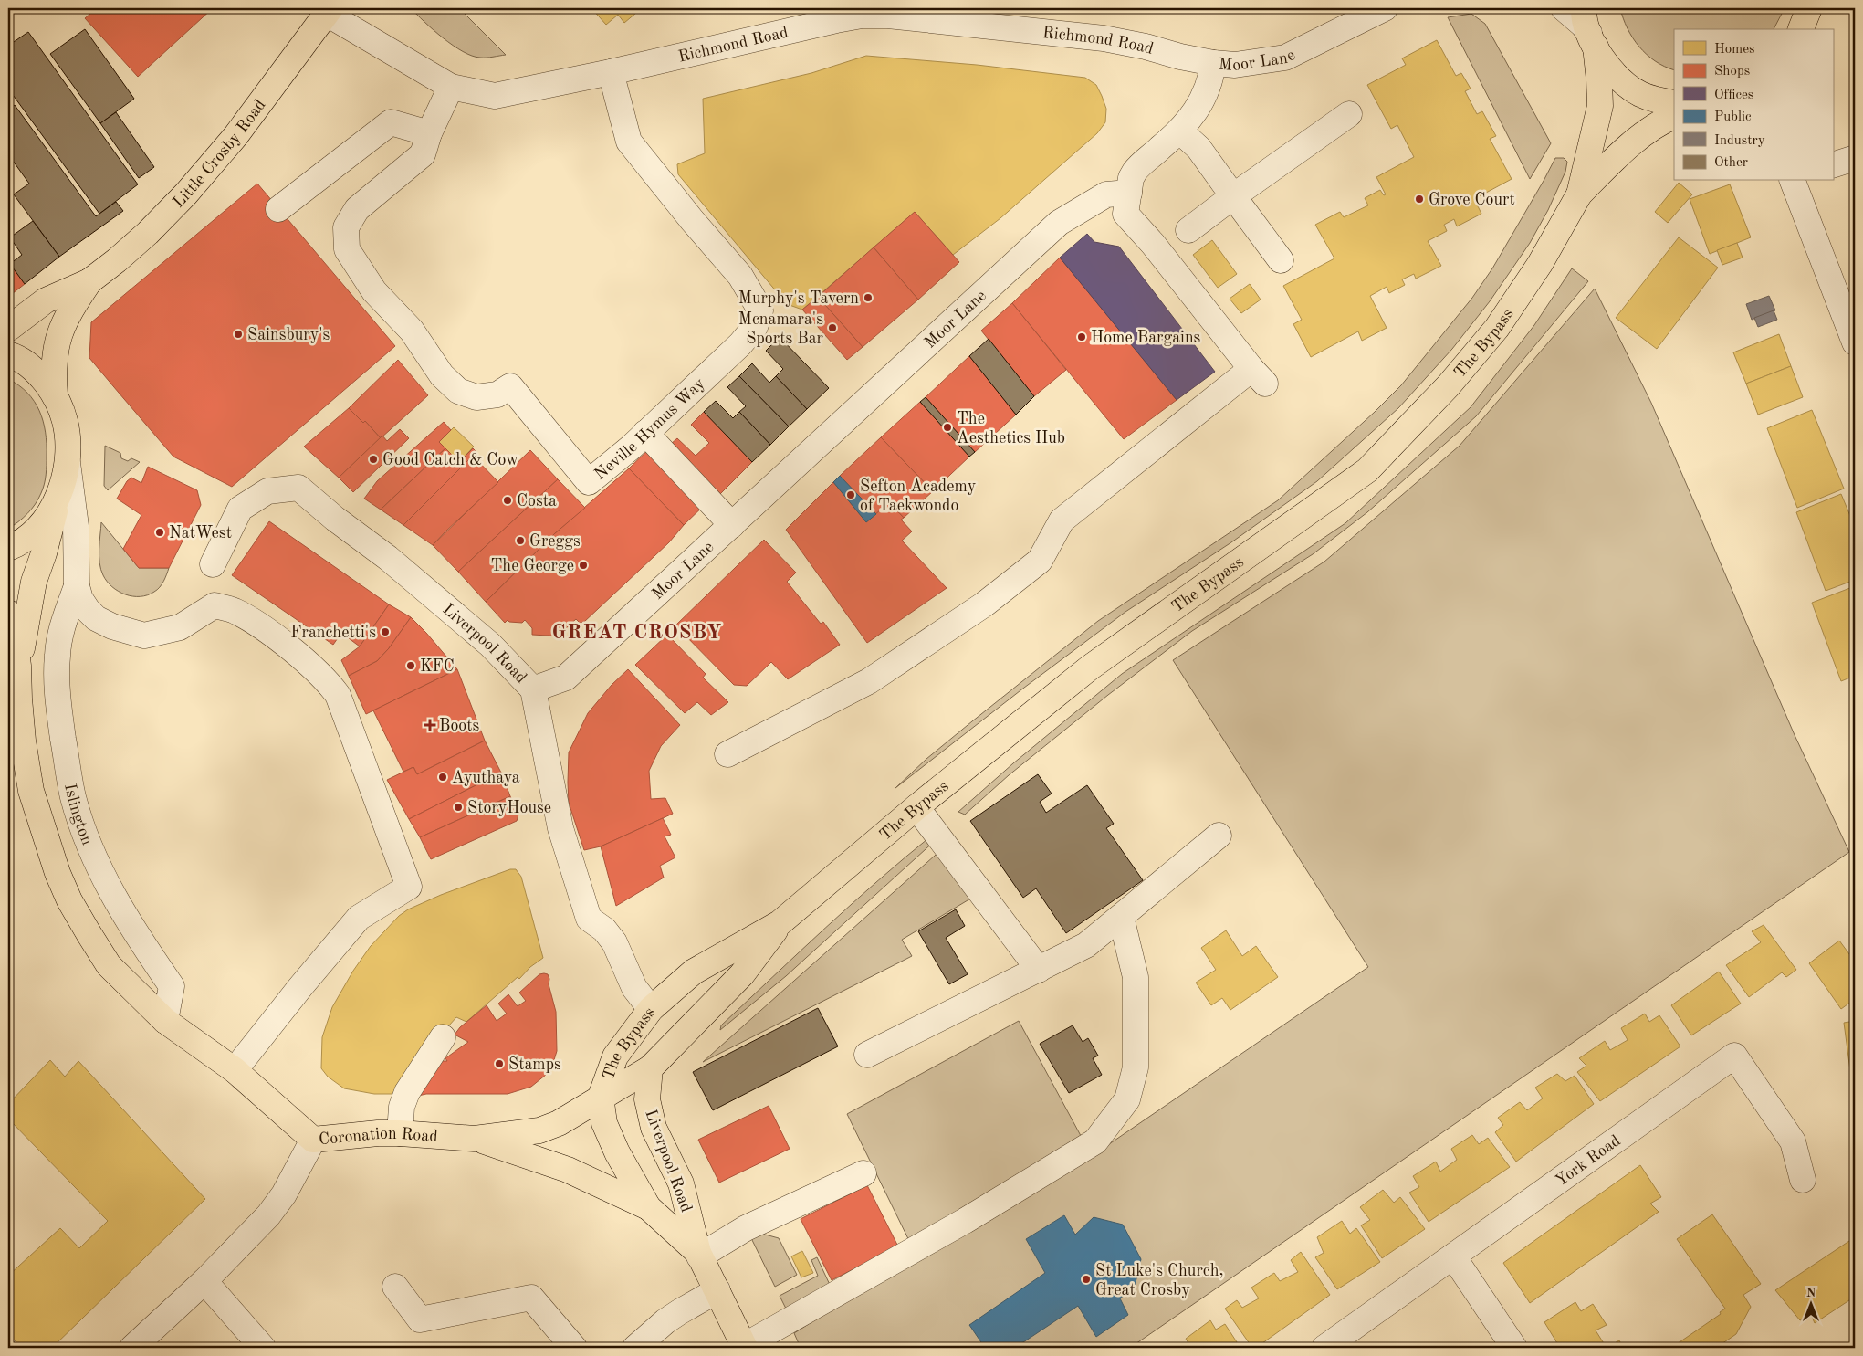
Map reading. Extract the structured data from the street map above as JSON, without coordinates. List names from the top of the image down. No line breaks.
{"streets":{"main road":["Little Crosby Road","The Bypass","Liverpool Road","Coronation Road"],"street":["Richmond Road","Moor Lane","Neville Hymus Way","Islington","York Road"]},"crossings":[["Richmond Road","Moor Lane"],["Richmond Road","Little Crosby Road"],["Richmond Road","Neville Hymus Way"],["Moor Lane","Liverpool Road"],["The Bypass","Liverpool Road"],["The Bypass","Coronation Road"],["Liverpool Road","Coronation Road"]],"districts":["GREAT CROSBY"],"places":{"other":["Grove Court","Murphy's Tavern","Mcnamara's Sports Bar","Sainsbury's","Home Bargains","The Aesthetics Hub","Good Catch & Cow","Sefton Academy of Taekwondo","Costa","NatWest","Greggs","The George","Franchetti's","KFC","Ayuthaya","StoryHouse","Stamps","St Luke's Church, Great Crosby"],"health":["Boots"]},"legend":["Homes","Shops","Offices","Public","Industry","Other"],"north":"top"}
